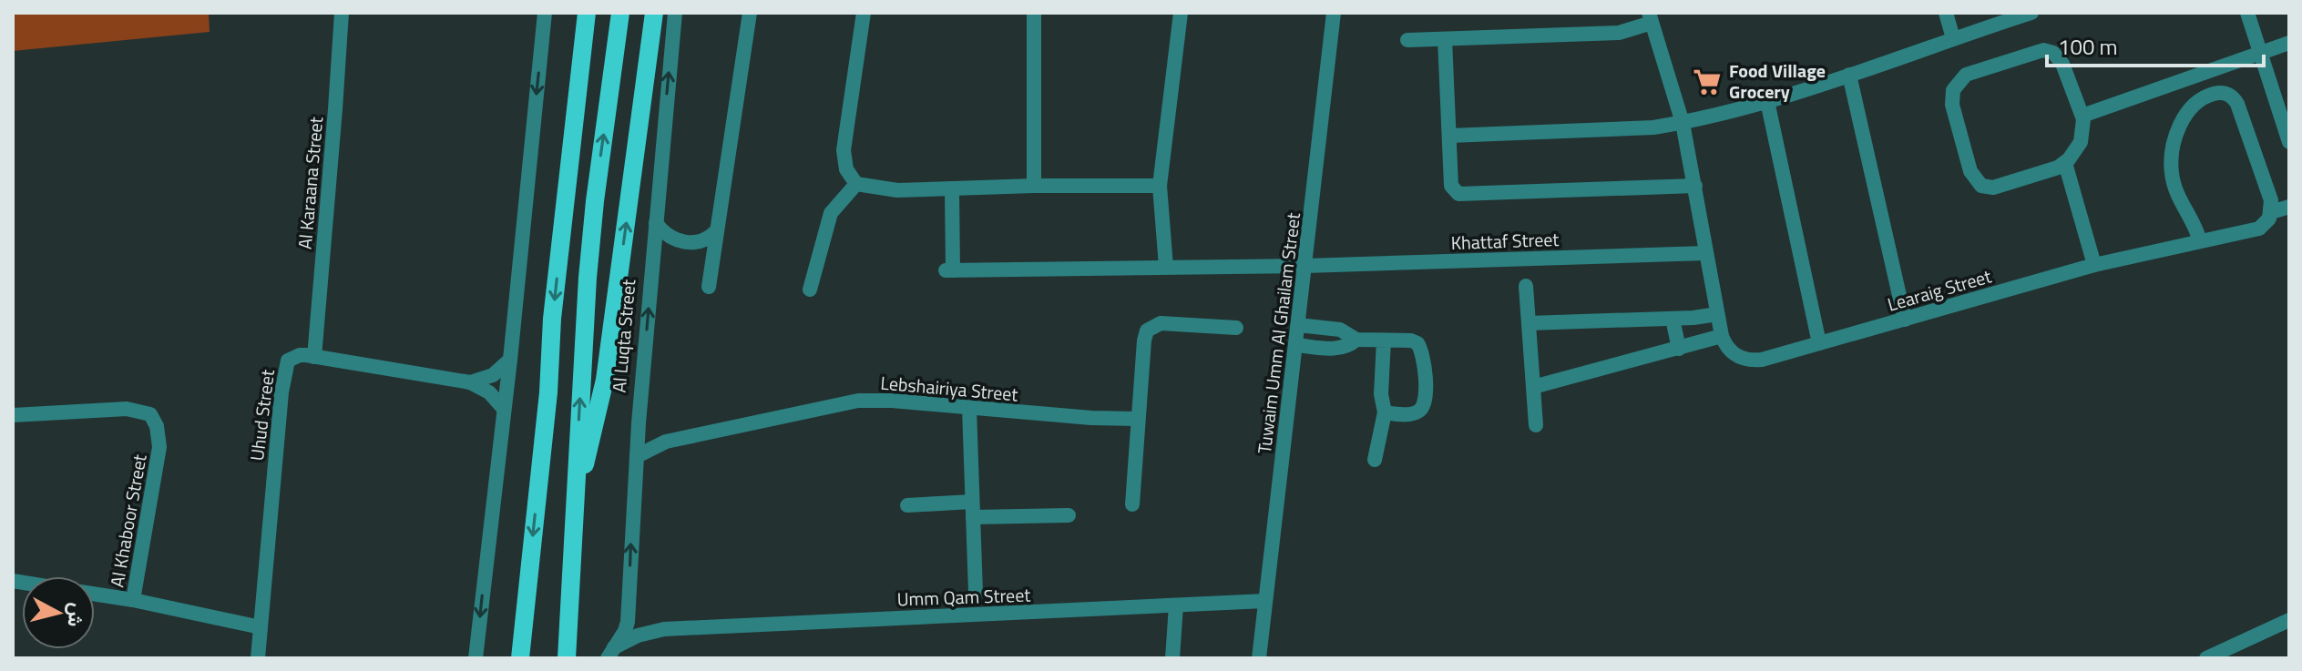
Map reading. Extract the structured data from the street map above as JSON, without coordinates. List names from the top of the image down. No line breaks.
{"streets":{"street":["Al Karaana Street","Khattaf Street","Learaig Street","Tuwaim Umm Al Ghailam Street","Al Luqta Street","Lebshairiya Street","Uhud Street","Al Khaboor Street","Umm Qam Street"]},"crossings":[["Al Karaana Street","Uhud Street"],["Khattaf Street","Tuwaim Umm Al Ghailam Street"],["Tuwaim Umm Al Ghailam Street","Umm Qam Street"],["Al Luqta Street","Lebshairiya Street"],["Al Luqta Street","Umm Qam Street"]],"places":{"supermarket":["Food Village Grocery"]},"scale_bar":"100 m","north":"right"}
